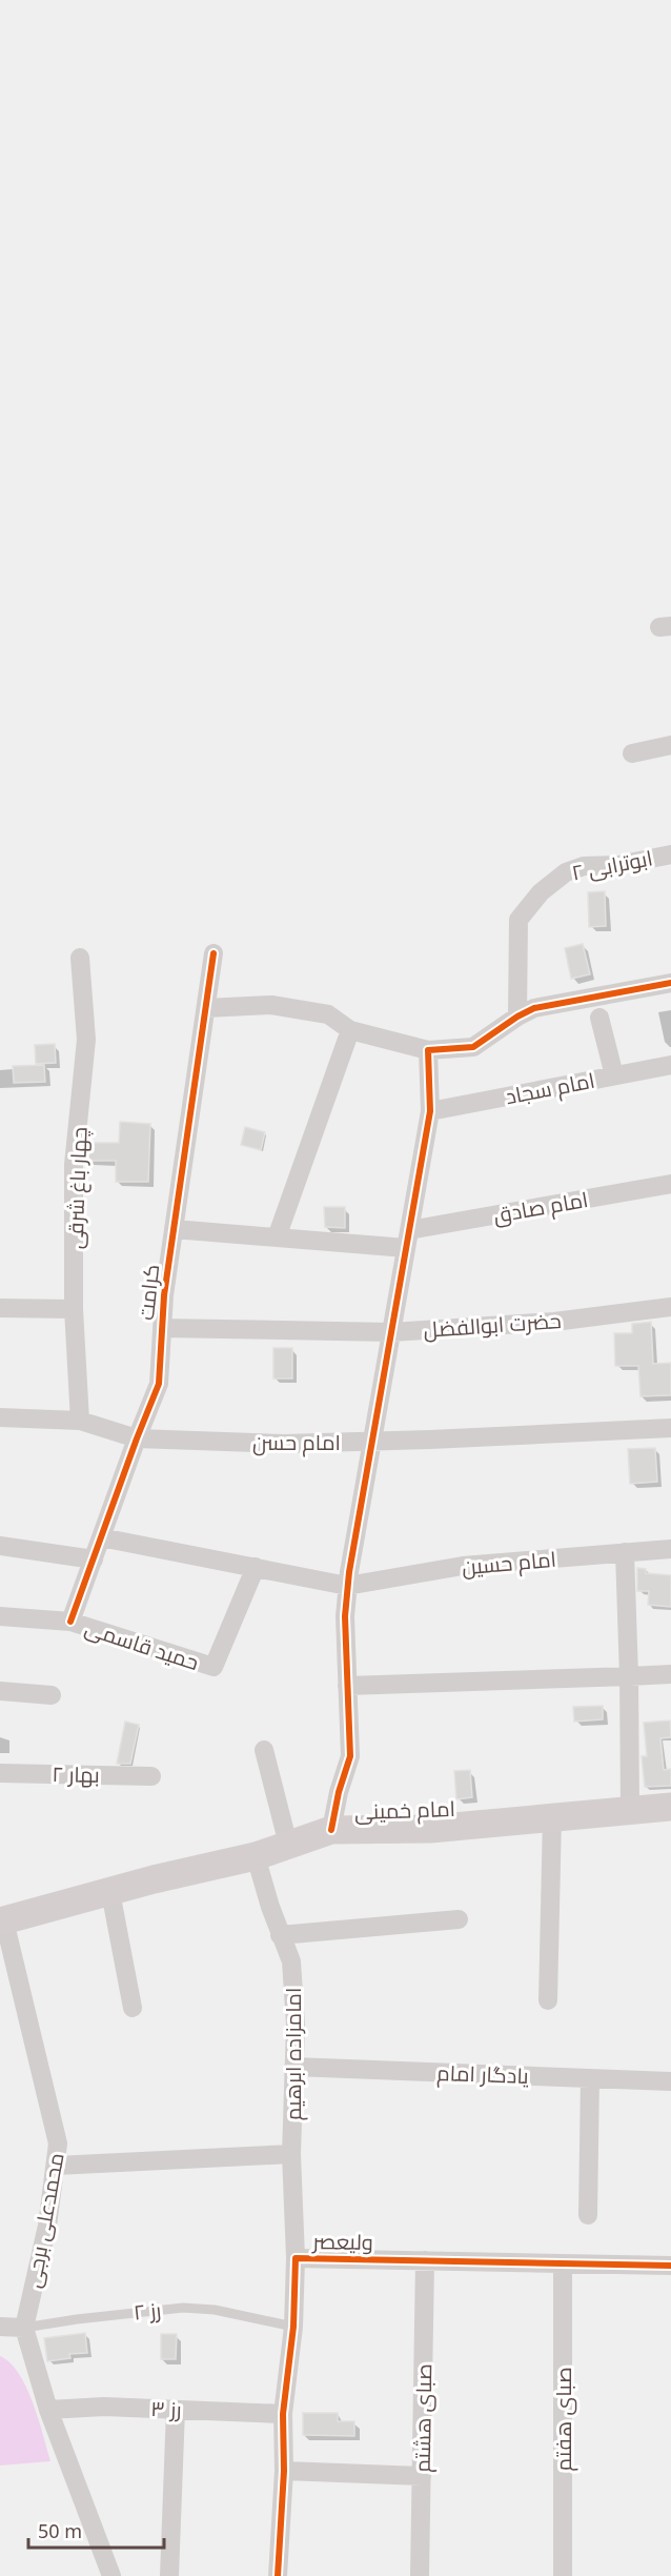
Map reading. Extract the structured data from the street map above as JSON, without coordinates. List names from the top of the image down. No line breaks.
{"streets":{"street":["ابوترابی ۲","امام سجاد","چهار باغ شرقی","امام صادق","کرامت","حضرت ابوالفضل","امام حسن","امام حسین","حمید قاسمی","بهار ۲","امام خمینی","امامزاده ابرهیم","یادگار امام","محمدعلی برجی","ولیعصر","رز ۲","رز ۳","صبای هشتم","صبای هفتم"]},"crossings":[["چهار باغ شرقی","امام حسن"],["امام صادق","کرامت"],["کرامت","حضرت ابوالفضل"],["کرامت","امام حسن"],["کرامت","حمید قاسمی"],["امام خمینی","امامزاده ابرهیم"],["امام خمینی","محمدعلی برجی"],["امامزاده ابرهیم","یادگار امام"],["امامزاده ابرهیم","ولیعصر"],["محمدعلی برجی","رز ۲"],["ولیعصر","رز ۲"],["ولیعصر","رز ۳"],["ولیعصر","صبای هشتم"],["ولیعصر","صبای هفتم"]],"scale_bar":"50 m"}
